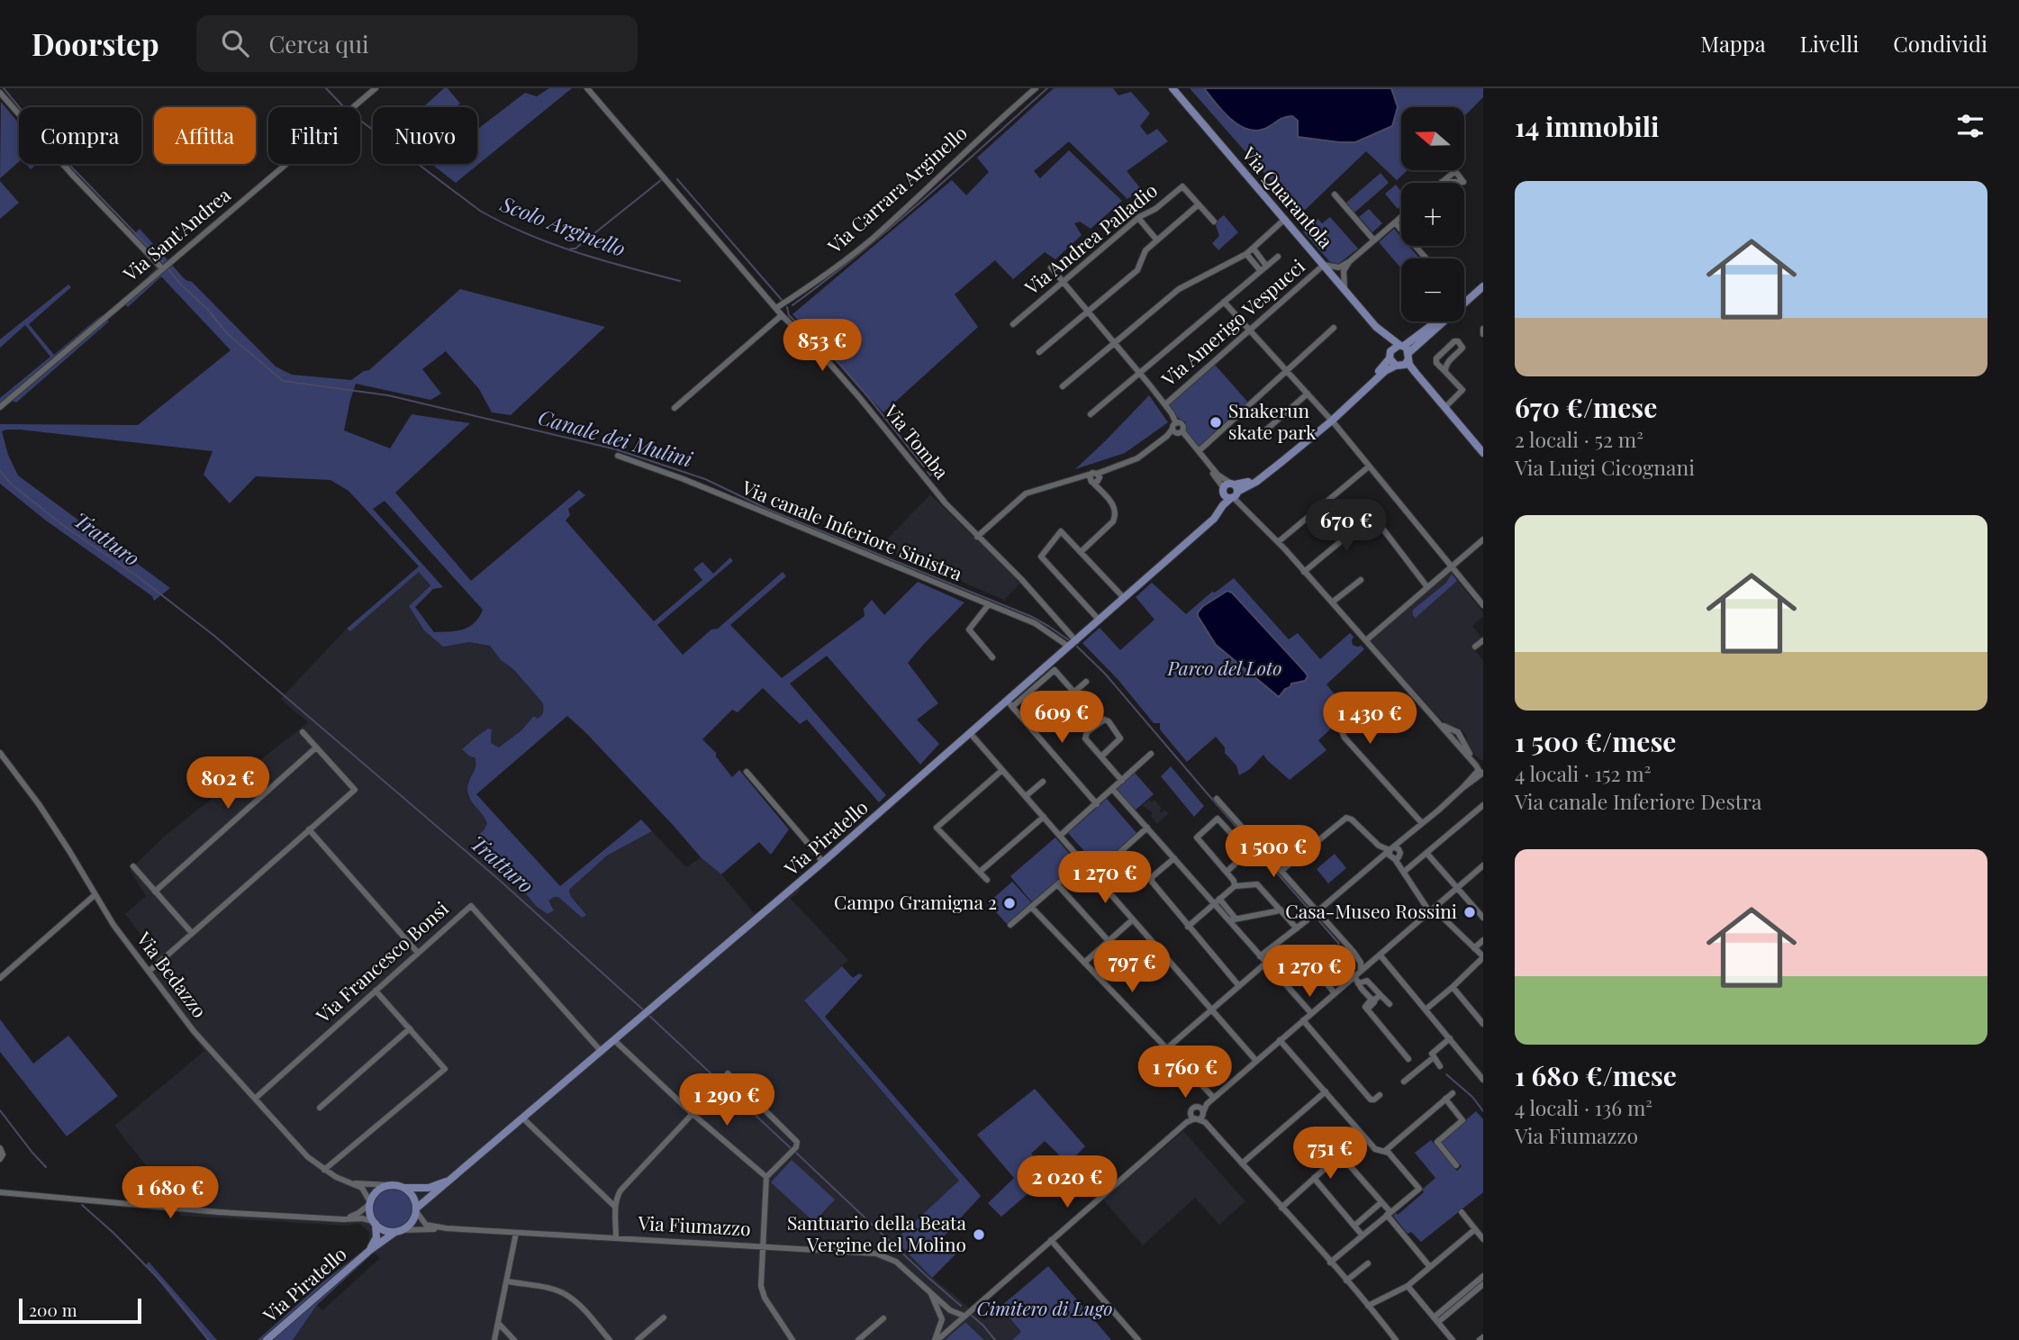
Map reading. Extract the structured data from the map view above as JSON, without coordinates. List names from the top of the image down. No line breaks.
{"streets":{"main road":["Via Quarantola","Via Piratello"],"street":["Via Carrara Arginello","Via Sant'Andrea","Via Andrea Palladio","Via Amerigo Vespucci","Via Tomba","Via canale Inferiore Sinistra","Via Francesco Bonsi","Via Bedazzo","Via Fiumazzo"]},"crossings":[["Via Carrara Arginello","Via Tomba"],["Via Quarantola","Via Amerigo Vespucci"],["Via Tomba","Via Piratello"],["Via canale Inferiore Sinistra","Via Piratello"],["Via Piratello","Via Francesco Bonsi"],["Via Piratello","Via Bedazzo"],["Via Piratello","Via Fiumazzo"],["Via Francesco Bonsi","Via Bedazzo"],["Via Bedazzo","Via Fiumazzo"]],"water":["Scolo Arginello","Canale dei Mulini","Tratturo"],"parks":["Parco del Loto","Cimitero di Lugo"],"places":["Snakerun skate park","Campo Gramigna 2","Casa-Museo Rossini","Santuario della Beata Vergine del Molino"],"scale_bar":"200 m","north":"left","page":{"header":"Doorstep","search":"Cerca qui","nav":["Mappa","Livelli","Condividi"],"heading":"14 immobili","map_buttons":["+","−"],"chip":["Compra","Affitta","Filtri","Nuovo"],"list":[{"name":"670 €/mese","note":"2 locali · 52 m² · Via Luigi Cicognani"},{"name":"1 500 €/mese","note":"4 locali · 152 m² · Via canale Inferiore Destra"},{"name":"1 680 €/mese","note":"4 locali · 136 m² · Via Fiumazzo"}],"price":["853 €","670 €","609 €","1 430 €","802 €","1 500 €","1 270 €","797 €","1 270 €","1 760 €","1 290 €","751 €","2 020 €","1 680 €"],"scale":"200 m"}}
